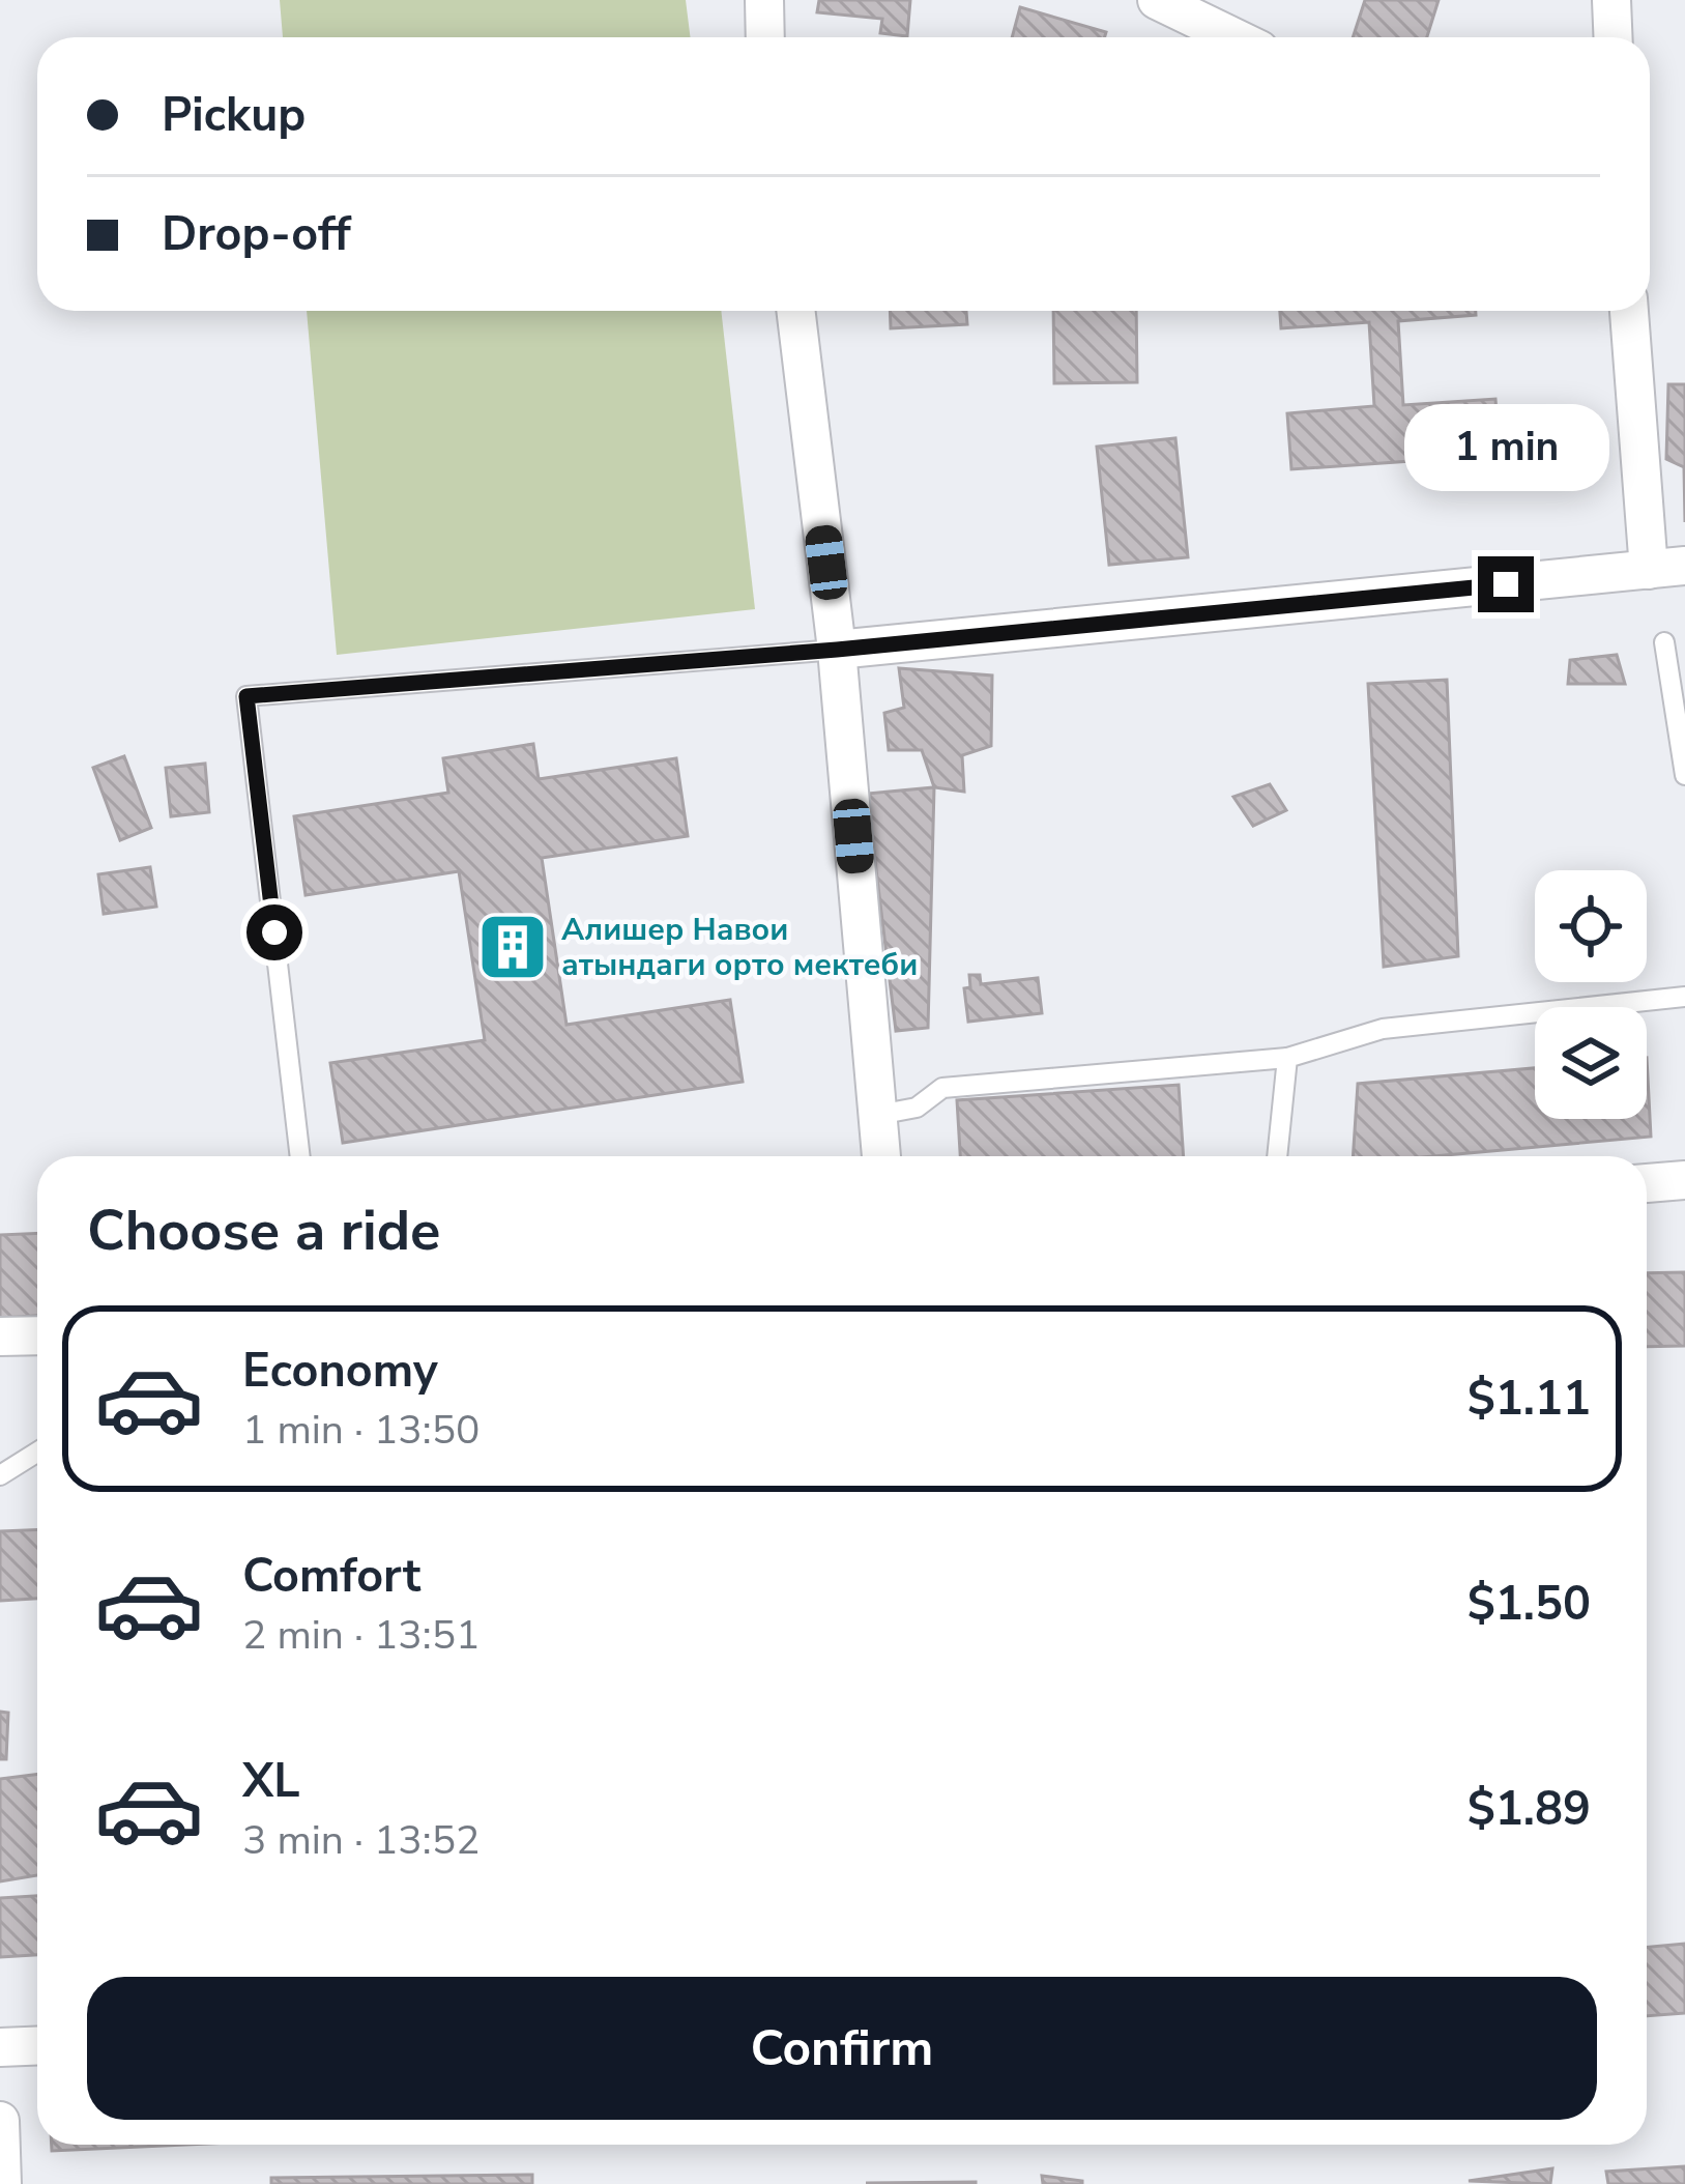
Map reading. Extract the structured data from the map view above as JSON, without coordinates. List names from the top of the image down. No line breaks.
{"places":{"building":["Алишер Навои атындаги орто мектеби"]},"page":{"banner":["Pickup","Drop-off"],"bubble":"1 min","heading":"Choose a ride","list":[{"name":"Economy","note":"1 min · 13:50","value":"$1.11"},{"name":"Comfort","note":"2 min · 13:51","value":"$1.50"},{"name":"XL","note":"3 min · 13:52","value":"$1.89"}],"buttons":"Confirm"}}
